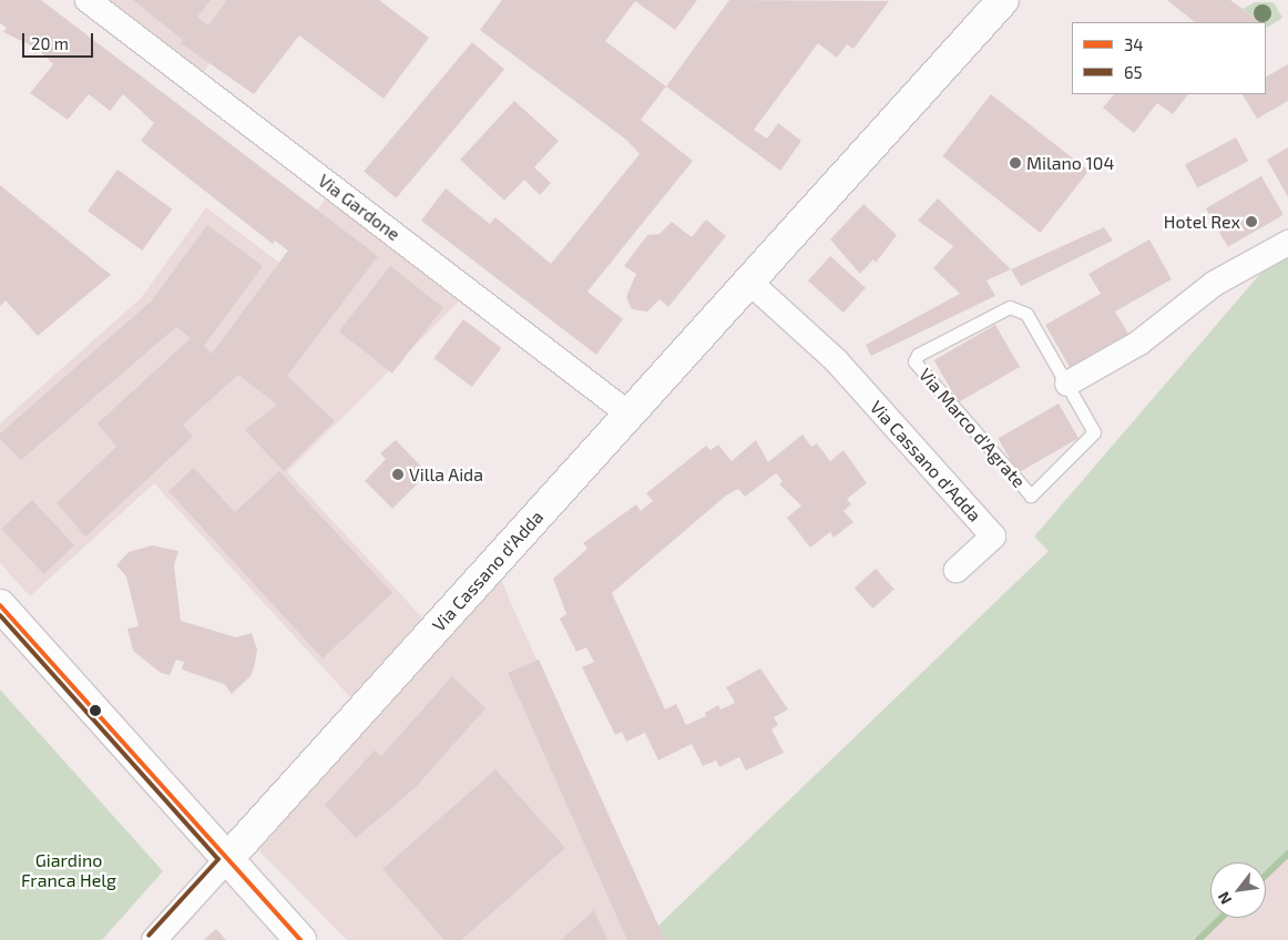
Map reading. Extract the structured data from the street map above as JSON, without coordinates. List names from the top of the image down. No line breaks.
{"streets":{"street":["Via Gardone","Via Cassano d'Adda"],"lane":["Via Marco d'Agrate"]},"crossings":[["Via Gardone","Via Cassano d'Adda"]],"parks":["Giardino Franca Helg"],"places":["Milano 104","Hotel Rex","Villa Aida"],"lines":["transit line 34","transit line 65"],"legend":["34","65"],"scale_bar":"20 m","north":"bottom left"}
